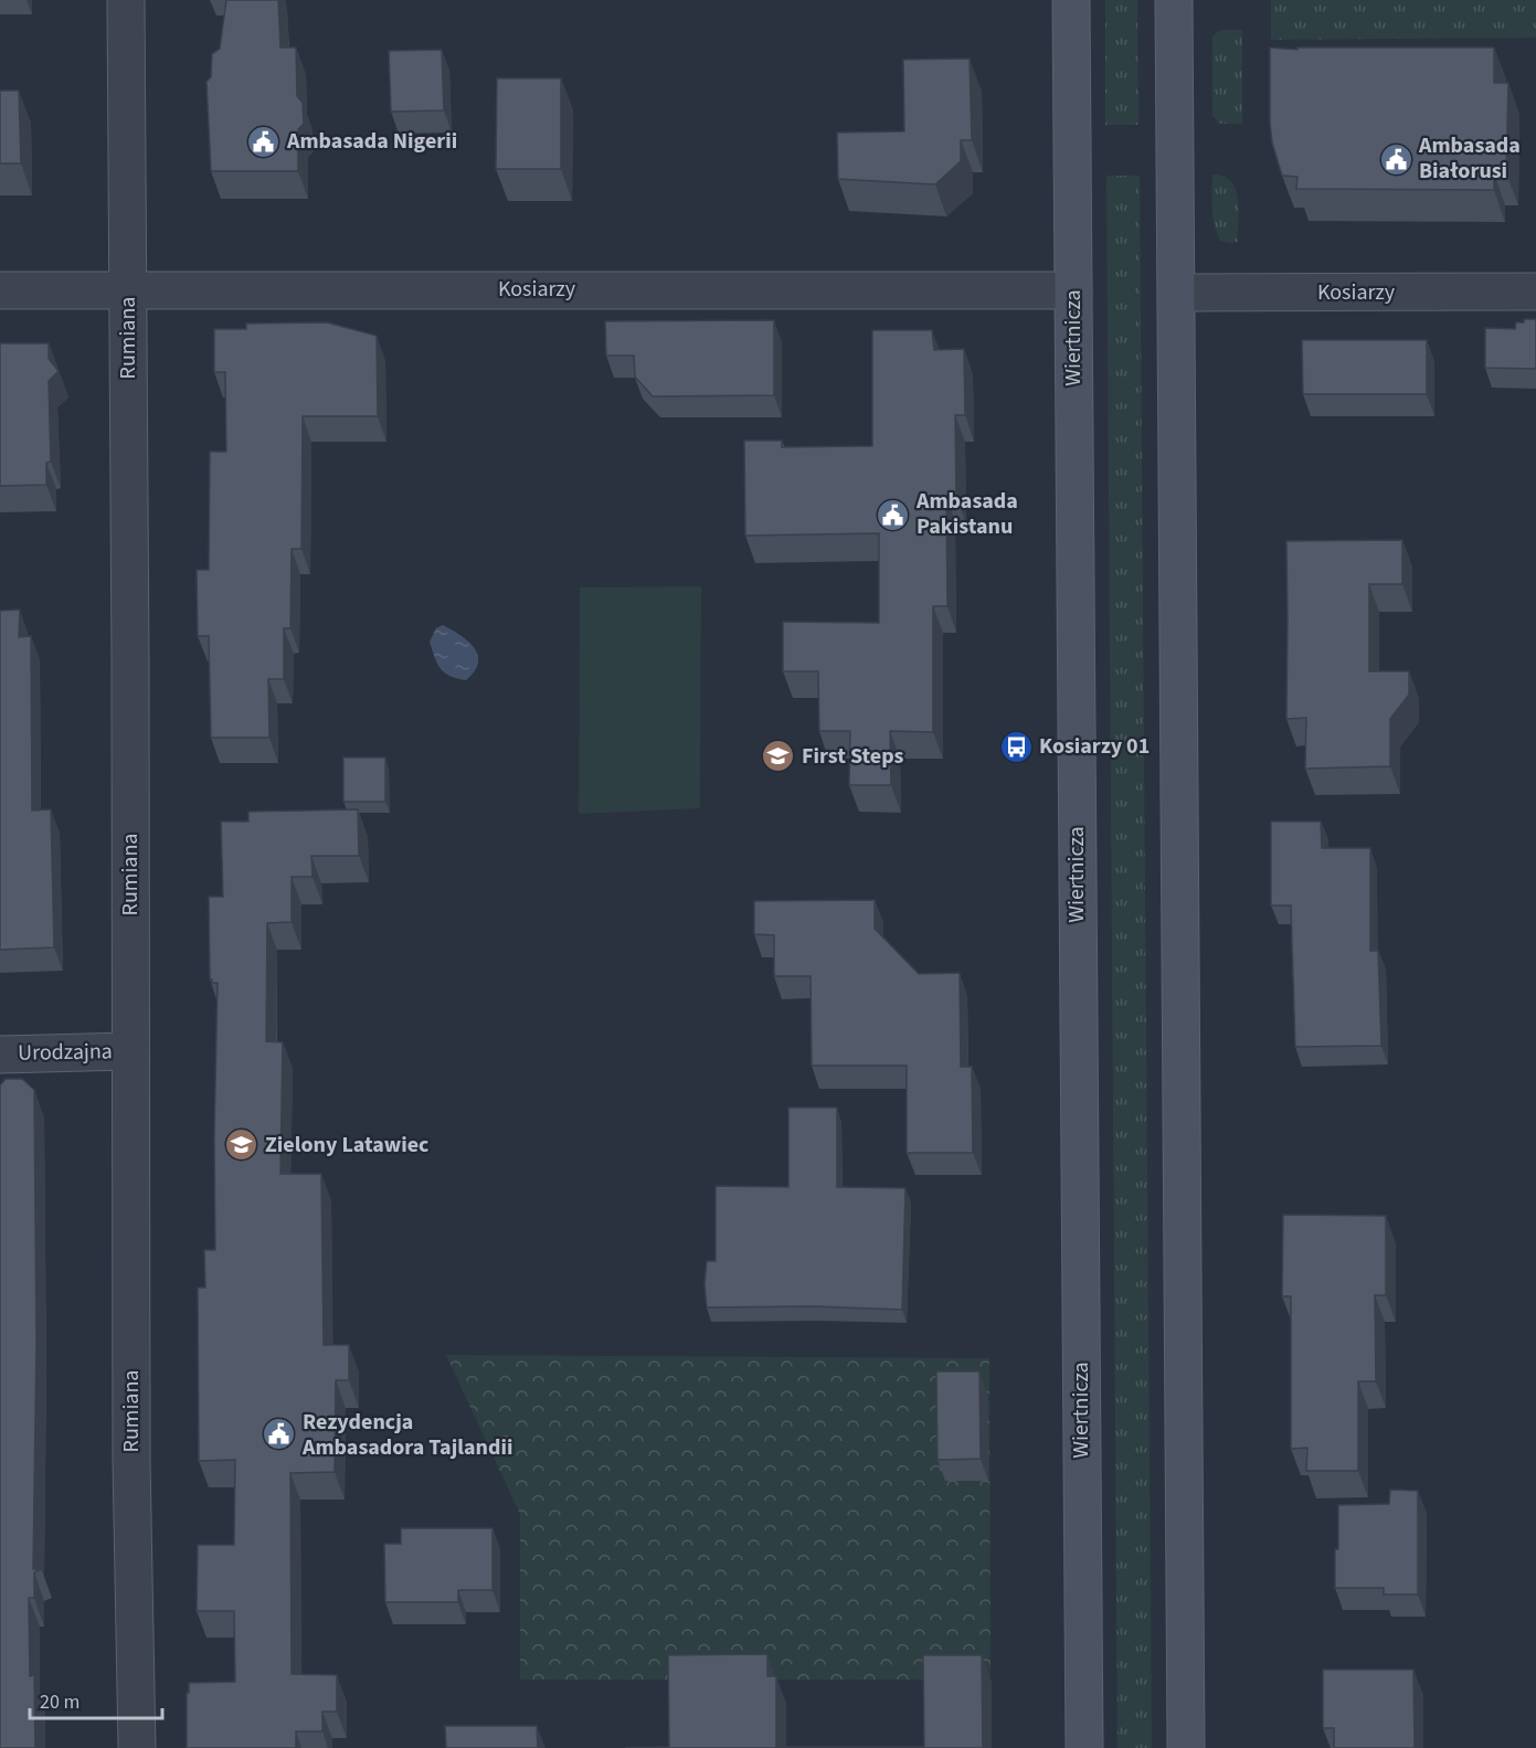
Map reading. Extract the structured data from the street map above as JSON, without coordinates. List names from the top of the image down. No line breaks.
{"streets":{"main road":["Wiertnicza"],"street":["Kosiarzy","Rumiana","Urodzajna"]},"crossings":[["Kosiarzy","Rumiana"],["Kosiarzy","Wiertnicza"],["Rumiana","Urodzajna"]],"places":{"public building":["Ambasada Nigerii","Ambasada Białorusi","Ambasada Pakistanu","Rezydencja Ambasadora Tajlandii"],"bus stop":["Kosiarzy 01"],"school or university":["First Steps","Zielony Latawiec"]},"scale_bar":"20 m"}
